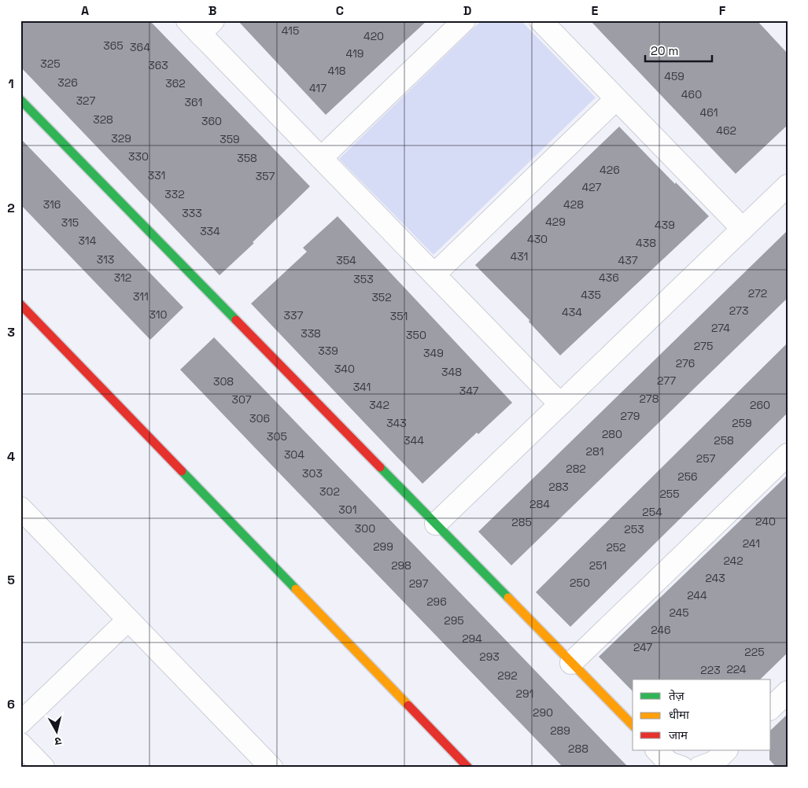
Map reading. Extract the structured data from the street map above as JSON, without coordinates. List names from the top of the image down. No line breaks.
{"house_numbers":["415","420","365","364","419","325","363","418","459","326","362","417","460","327","361","461","328","360","462","329","359","330","358","426","331","357","427","332","316","428","333","429","315","439","334","430","314","438","431","313","354","437","312","436","353","272","435","311","352","273","434","310","337","351","274","338","350","275","339","349","276","340","348","277","308","341","347","278","307","342","260","279","306","343","259","280","305","344","258","281","304","257","282","303","256","283","302","255","284","301","254","240","285","300","253","241","299","252","242","298","251","243","250","297","244","296","245","295","246","294","247","225","293","224","223","292","291","290","289","288"],"legend":["तेज़","धीमा","जाम"],"scale_bar":"20 m","north":"bottom","grid":{"columns":["A","B","C","D","E","F"],"rows":["1","2","3","4","5","6"]}}
